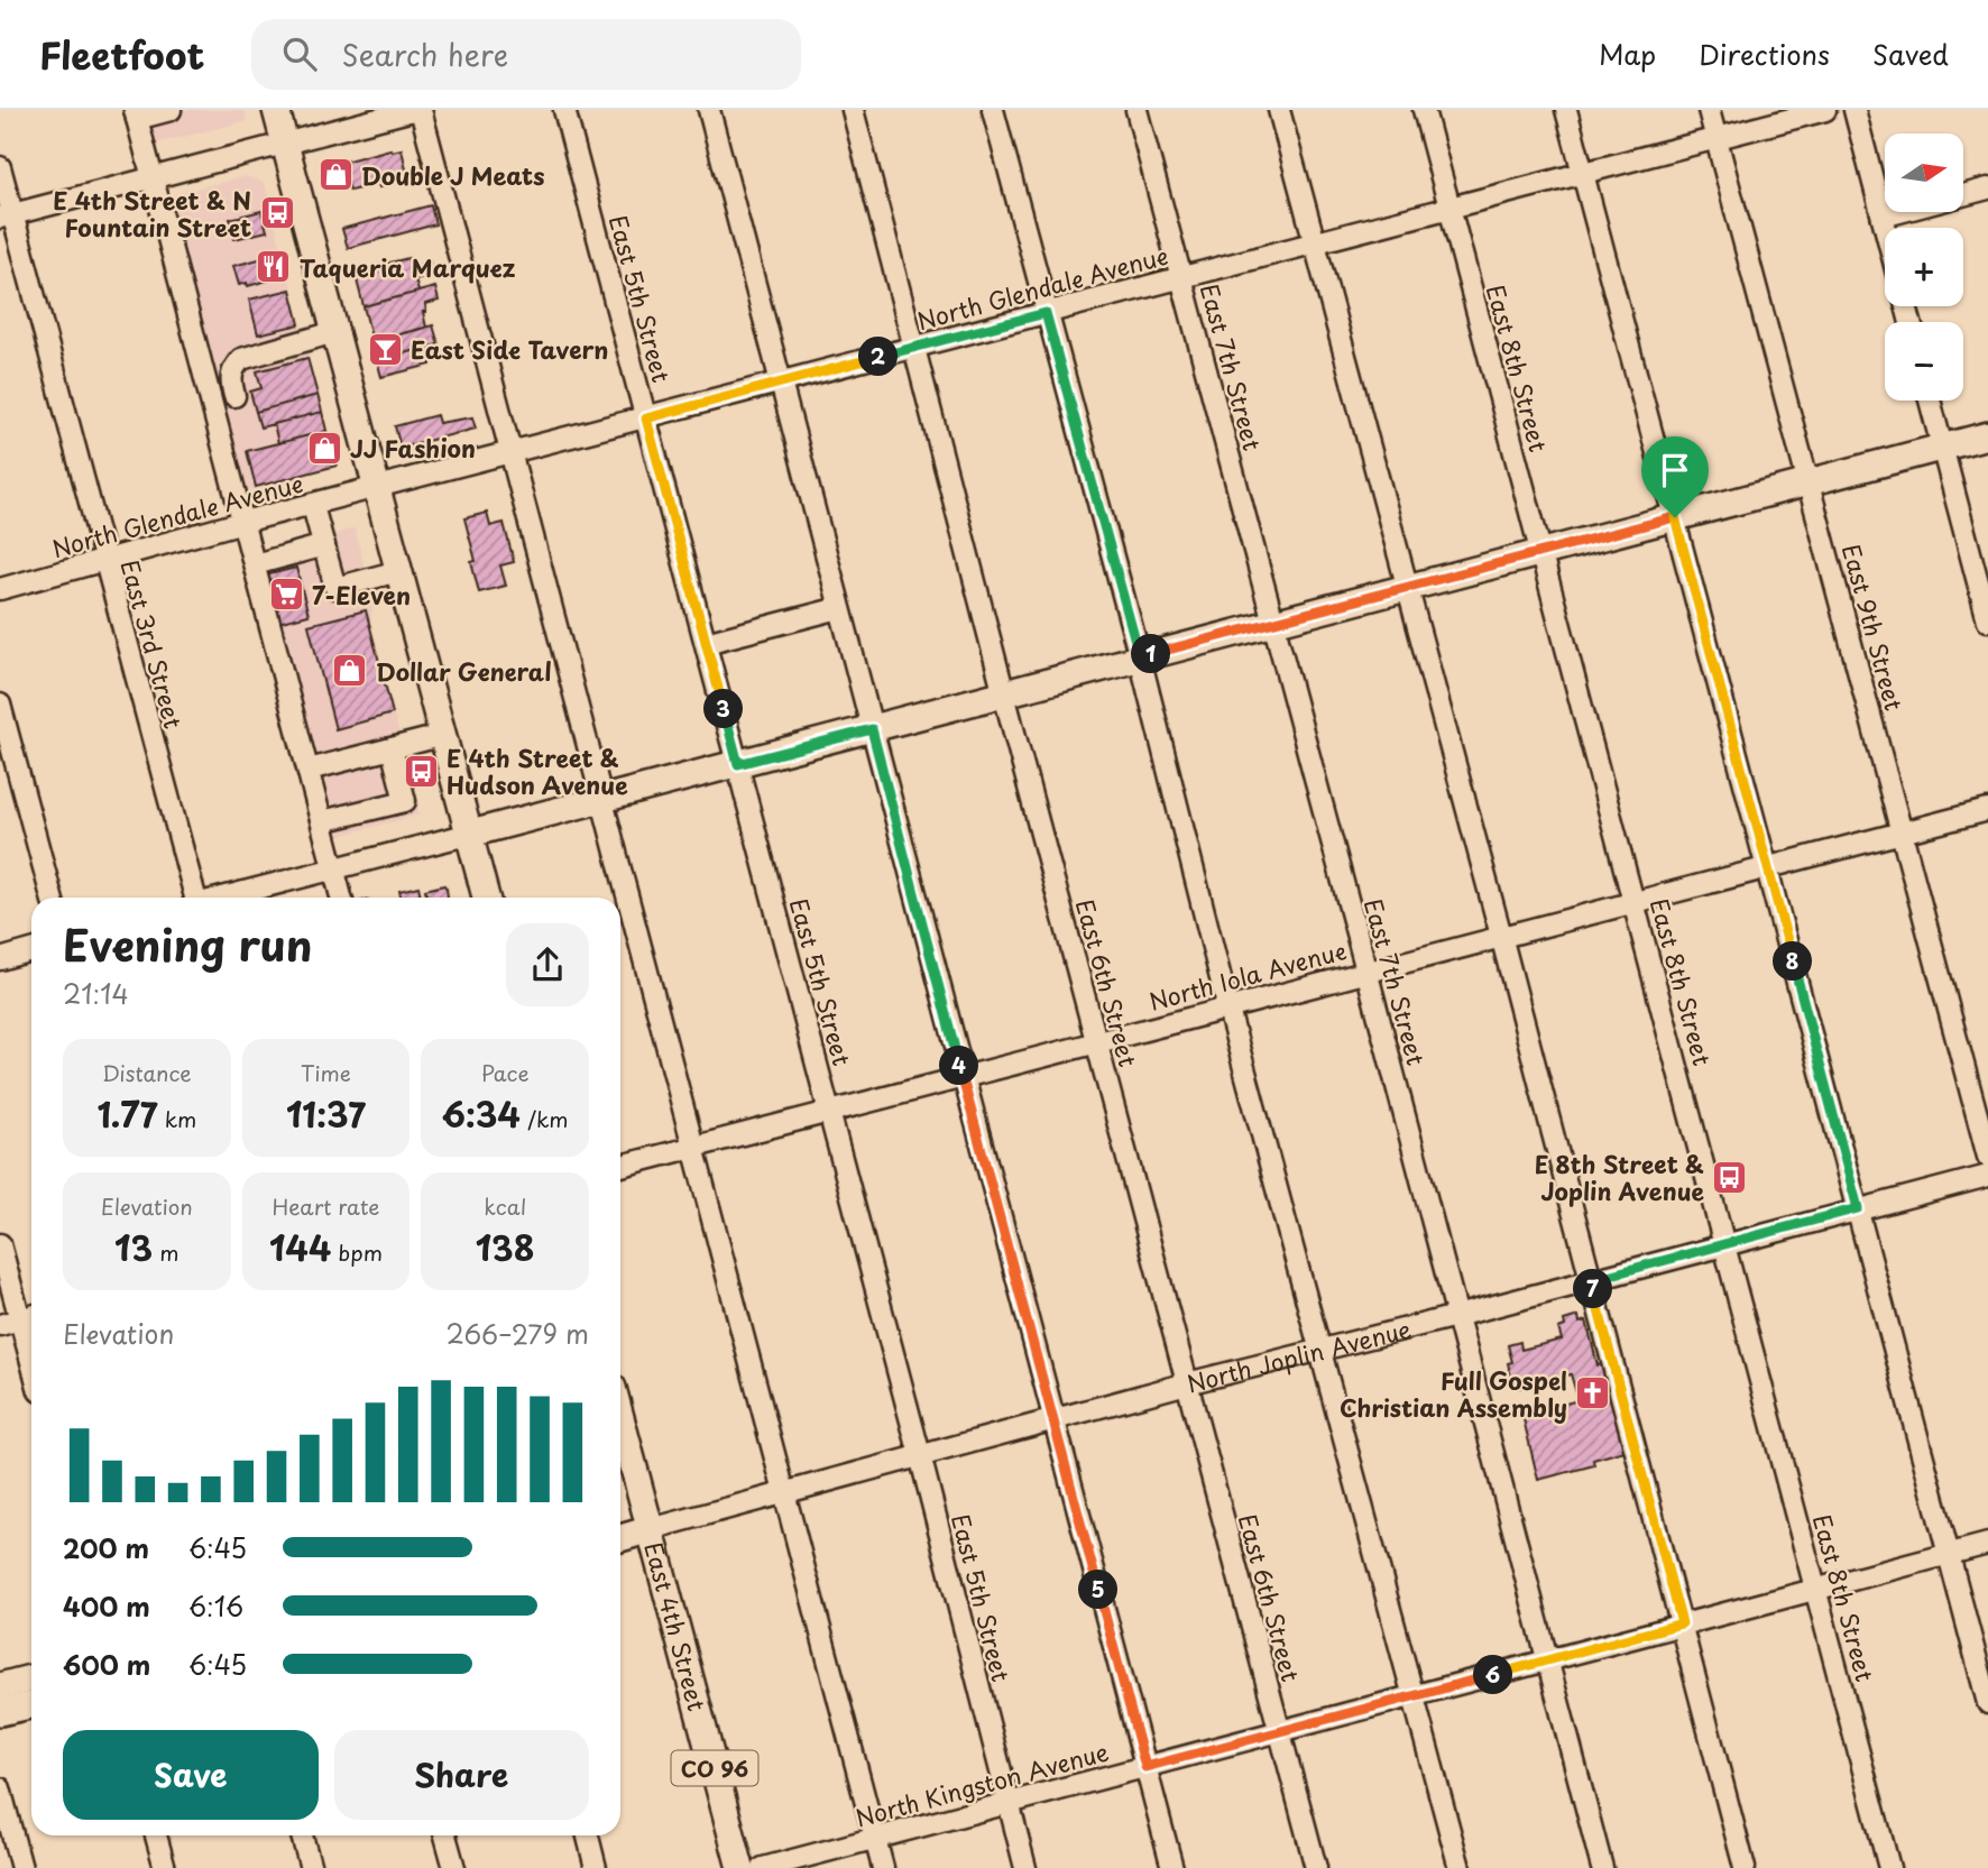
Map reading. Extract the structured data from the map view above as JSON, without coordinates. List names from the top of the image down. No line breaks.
{"streets":{"main road":["North Joplin Avenue","East 4th Street","CO 96"],"street":["North Glendale Avenue","East 5th Street","East 7th Street","East 8th Street","East 9th Street","East 3rd Street","North Iola Avenue","East 6th Street","North Kingston Avenue"]},"crossings":[["North Glendale Avenue","East 5th Street"],["North Glendale Avenue","East 7th Street"],["North Glendale Avenue","East 8th Street"],["North Glendale Avenue","East 9th Street"],["North Glendale Avenue","East 3rd Street"],["North Glendale Avenue","East 6th Street"],["East 5th Street","North Iola Avenue"],["East 5th Street","North Joplin Avenue"],["East 5th Street","North Kingston Avenue"],["East 7th Street","North Iola Avenue"],["East 7th Street","North Joplin Avenue"],["East 7th Street","North Kingston Avenue"],["East 8th Street","North Iola Avenue"],["East 8th Street","North Joplin Avenue"],["East 8th Street","North Kingston Avenue"],["East 9th Street","North Iola Avenue"],["North Iola Avenue","East 6th Street"],["East 6th Street","North Joplin Avenue"],["East 6th Street","North Kingston Avenue"],["North Joplin Avenue","East 4th Street"]],"places":{"shop":["Double J Meats","JJ Fashion","Dollar General"],"bus stop":["E 4th Street & N Fountain Street","E 4th Street & Hudson Avenue","E 8th Street & Joplin Avenue"],"restaurant":["Taqueria Marquez"],"bar":["East Side Tavern"],"supermarket":["7-Eleven"],"church":["Full Gospel Christian Assembly"]},"north":"right","page":{"header":"Fleetfoot","search":"Search here","nav":["Map","Directions","Saved"],"map_buttons":["+","−"],"pins":["2","1","3","8","4","7","5","6"],"heading":["Evening run","21:14"],"stats":[["Distance","1.77 km"],["Time","11:37"],["Pace","6:34 /km"],["Elevation","13 m"],["Heart rate","144 bpm"],["kcal","138"]],"chart":["Elevation","266–279 m"],"list":[{"name":"200 m","note":"6:45"},{"name":"400 m","note":"6:16"},{"name":"600 m","note":"6:45"}],"buttons":["Save","Share"]}}
